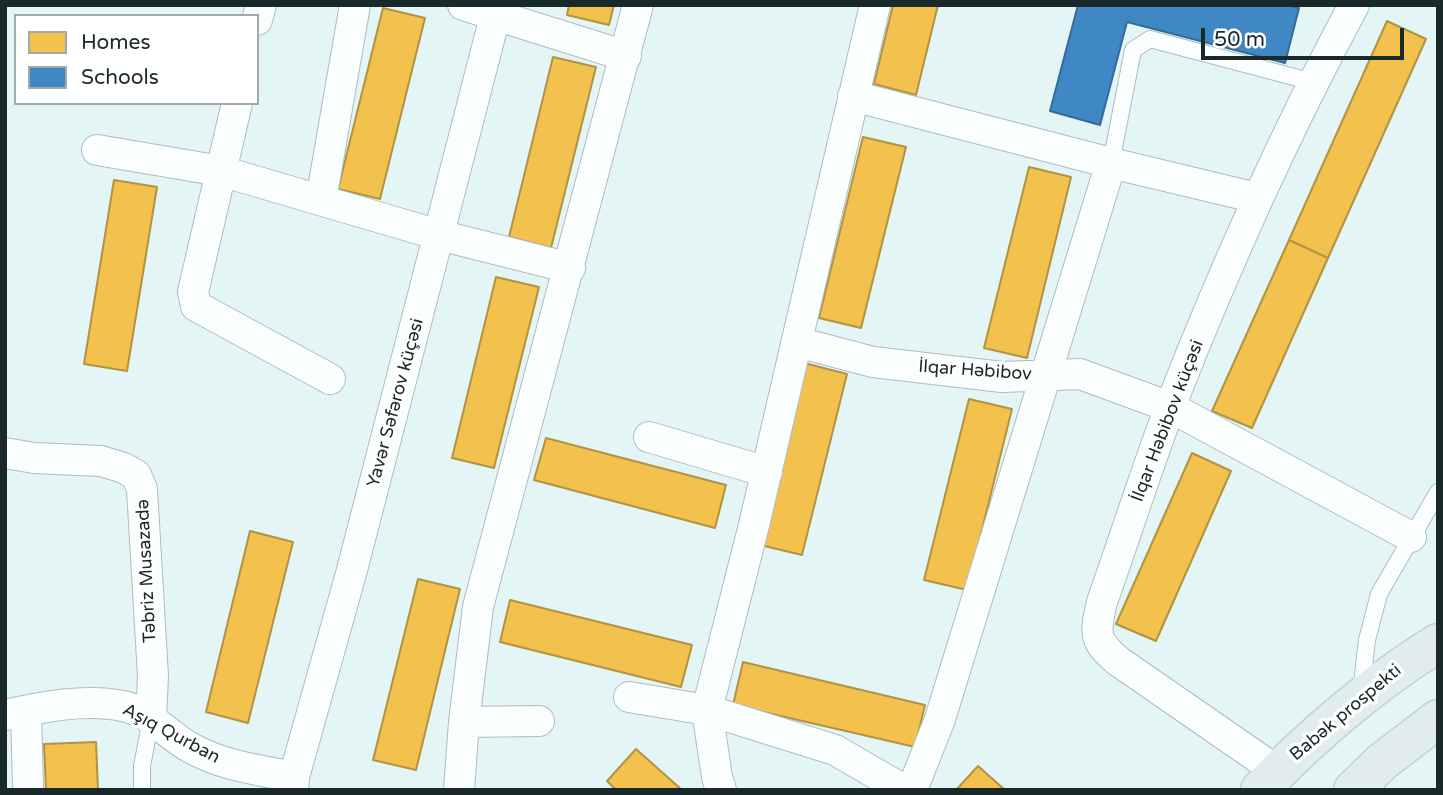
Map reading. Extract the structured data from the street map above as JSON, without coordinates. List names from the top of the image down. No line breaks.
{"streets":{"main road":["Babək prospekti"],"street":["İlqar Həbibov","Yavər Səfərov küçəsi","İlqar Həbibov küçəsi","Təbriz Musazadə","Aşıq Qurban"]},"crossings":[["İlqar Həbibov","İlqar Həbibov küçəsi"],["Yavər Səfərov küçəsi","Aşıq Qurban"],["İlqar Həbibov küçəsi","Babək prospekti"],["Təbriz Musazadə","Aşıq Qurban"]],"legend":["Homes","Schools"],"scale_bar":"50 m"}
